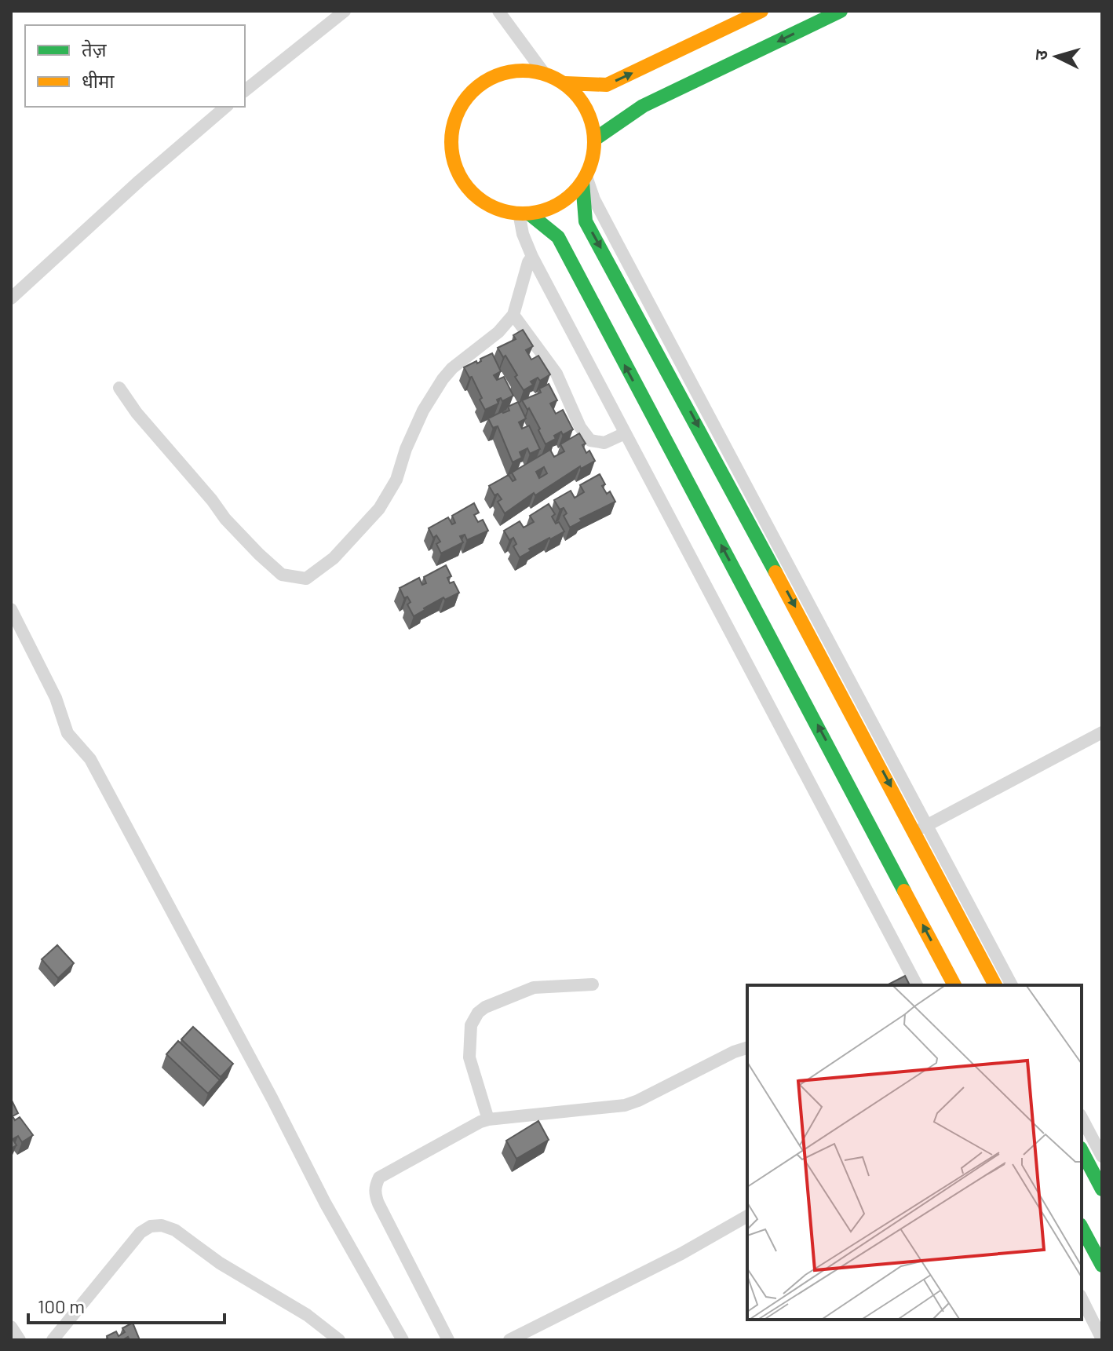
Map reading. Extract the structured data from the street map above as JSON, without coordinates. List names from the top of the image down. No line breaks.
{"legend":["तेज़","धीमा"],"scale_bar":"100 m","north":"left"}
